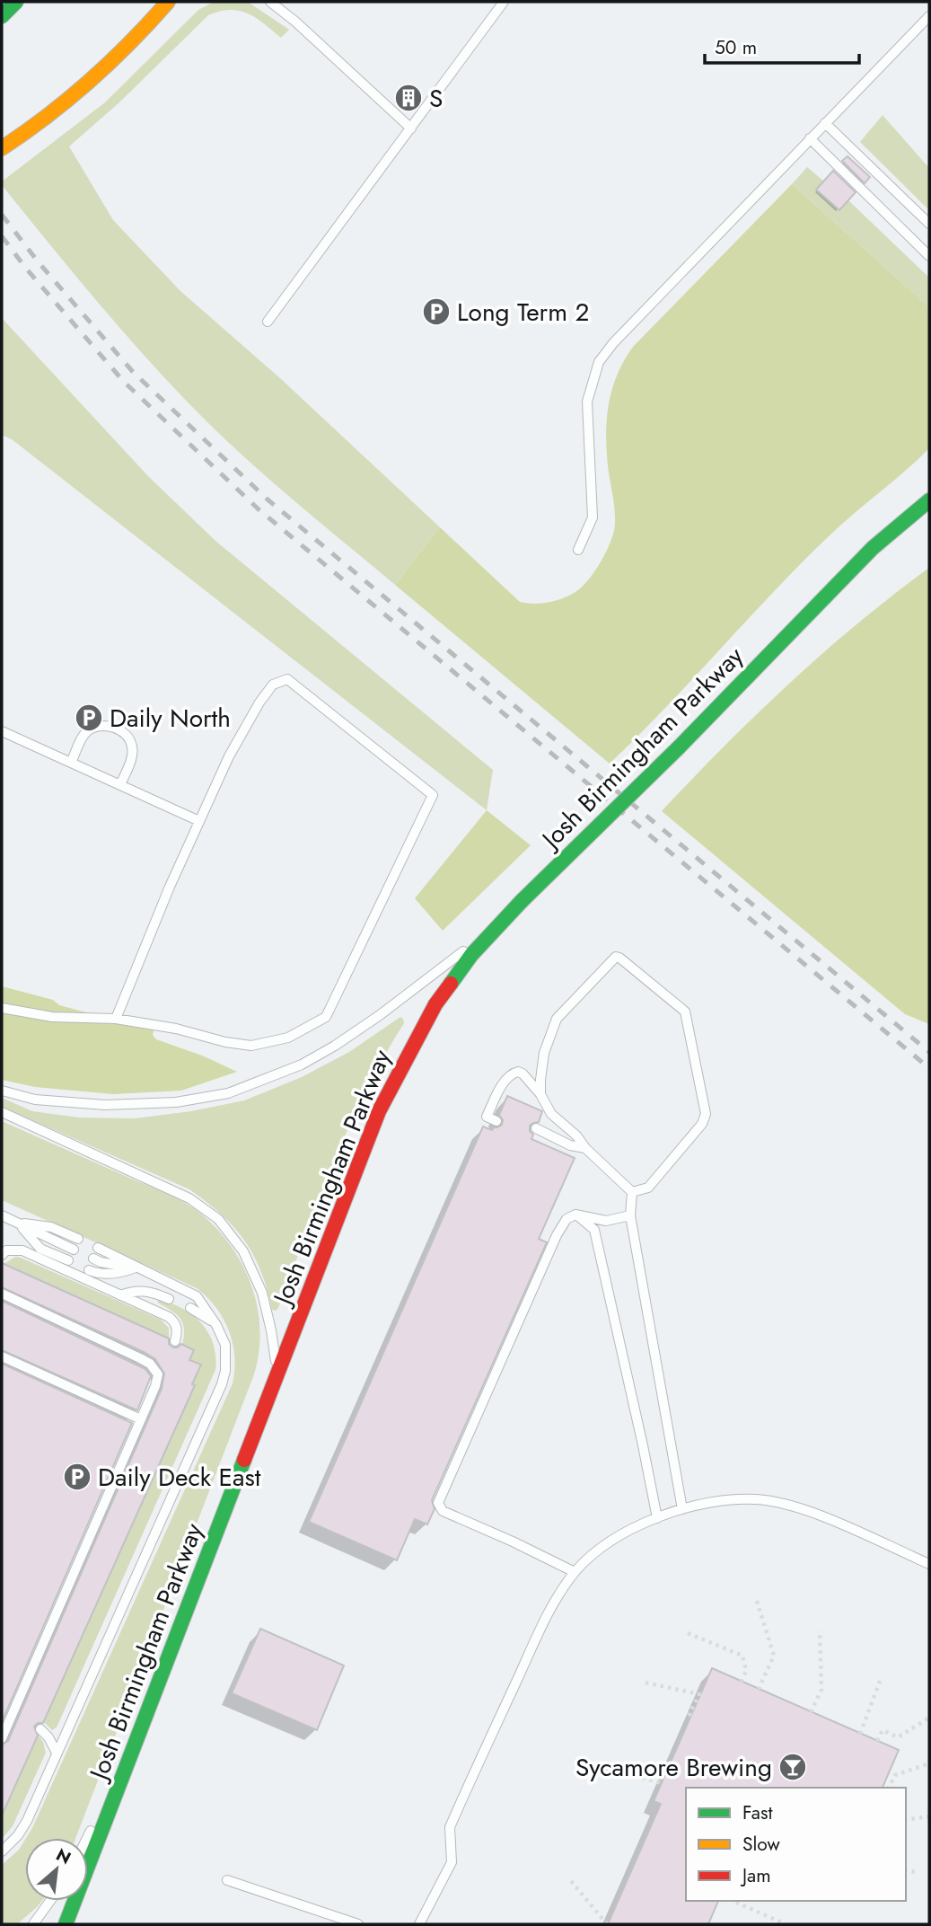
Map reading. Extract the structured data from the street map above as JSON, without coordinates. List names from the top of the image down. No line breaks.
{"streets":{"main road":["Josh Birmingham Parkway"]},"places":{"building":["S"],"parking":["Long Term 2","Daily North","Daily Deck East"],"bar":["Sycamore Brewing"]},"legend":["Fast","Slow","Jam"],"scale_bar":"50 m","north":"top right"}
